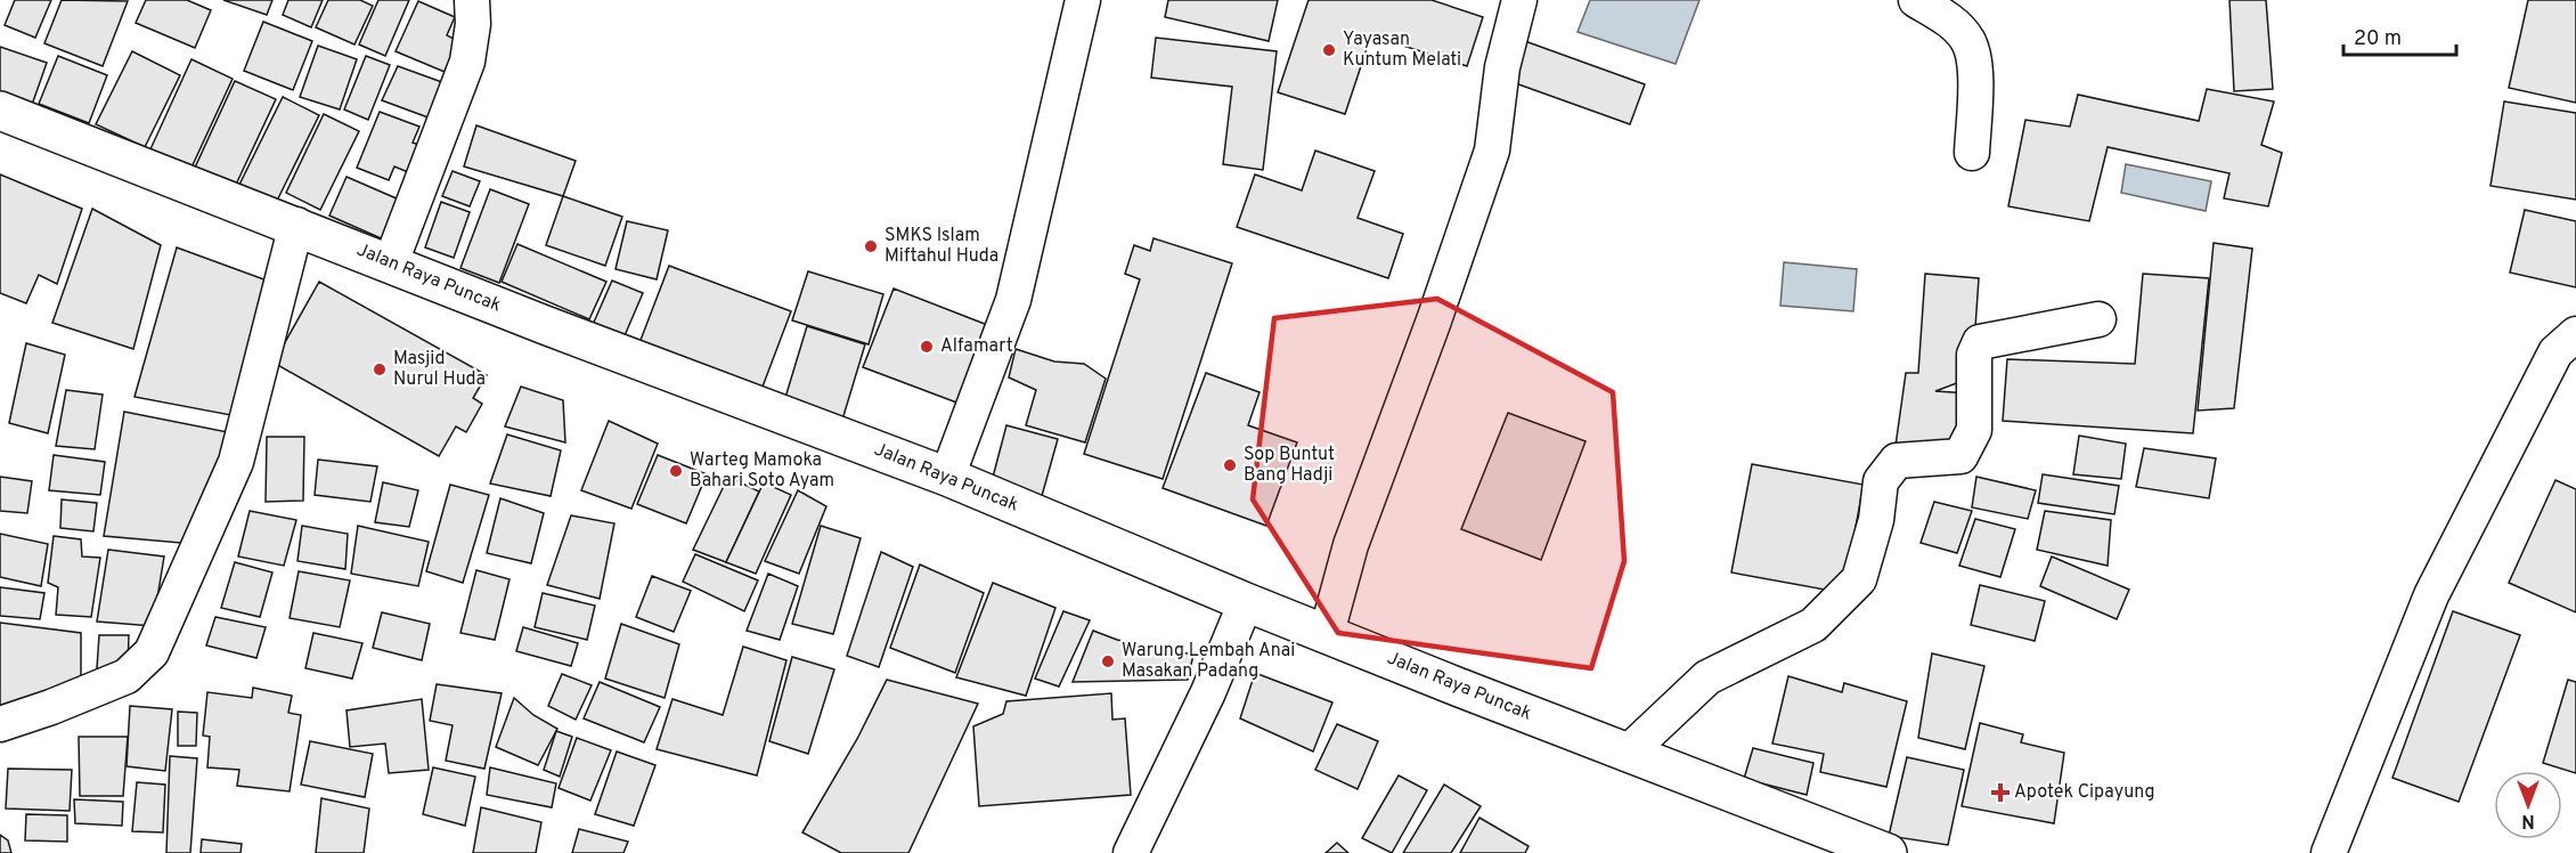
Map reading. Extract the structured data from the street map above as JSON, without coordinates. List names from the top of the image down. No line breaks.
{"streets":{"highway":["Jalan Raya Puncak"]},"places":{"other":["Yayasan Kuntum Melati","SMKS Islam Miftahul Huda","Alfamart","Masjid Nurul Huda","Sop Buntut Bang Hadji","Warteg Mamoka Bahari Soto Ayam","Warung Lembah Anai Masakan Padang"],"health":["Apotek Cipayung"]},"scale_bar":"20 m","north":"bottom"}
